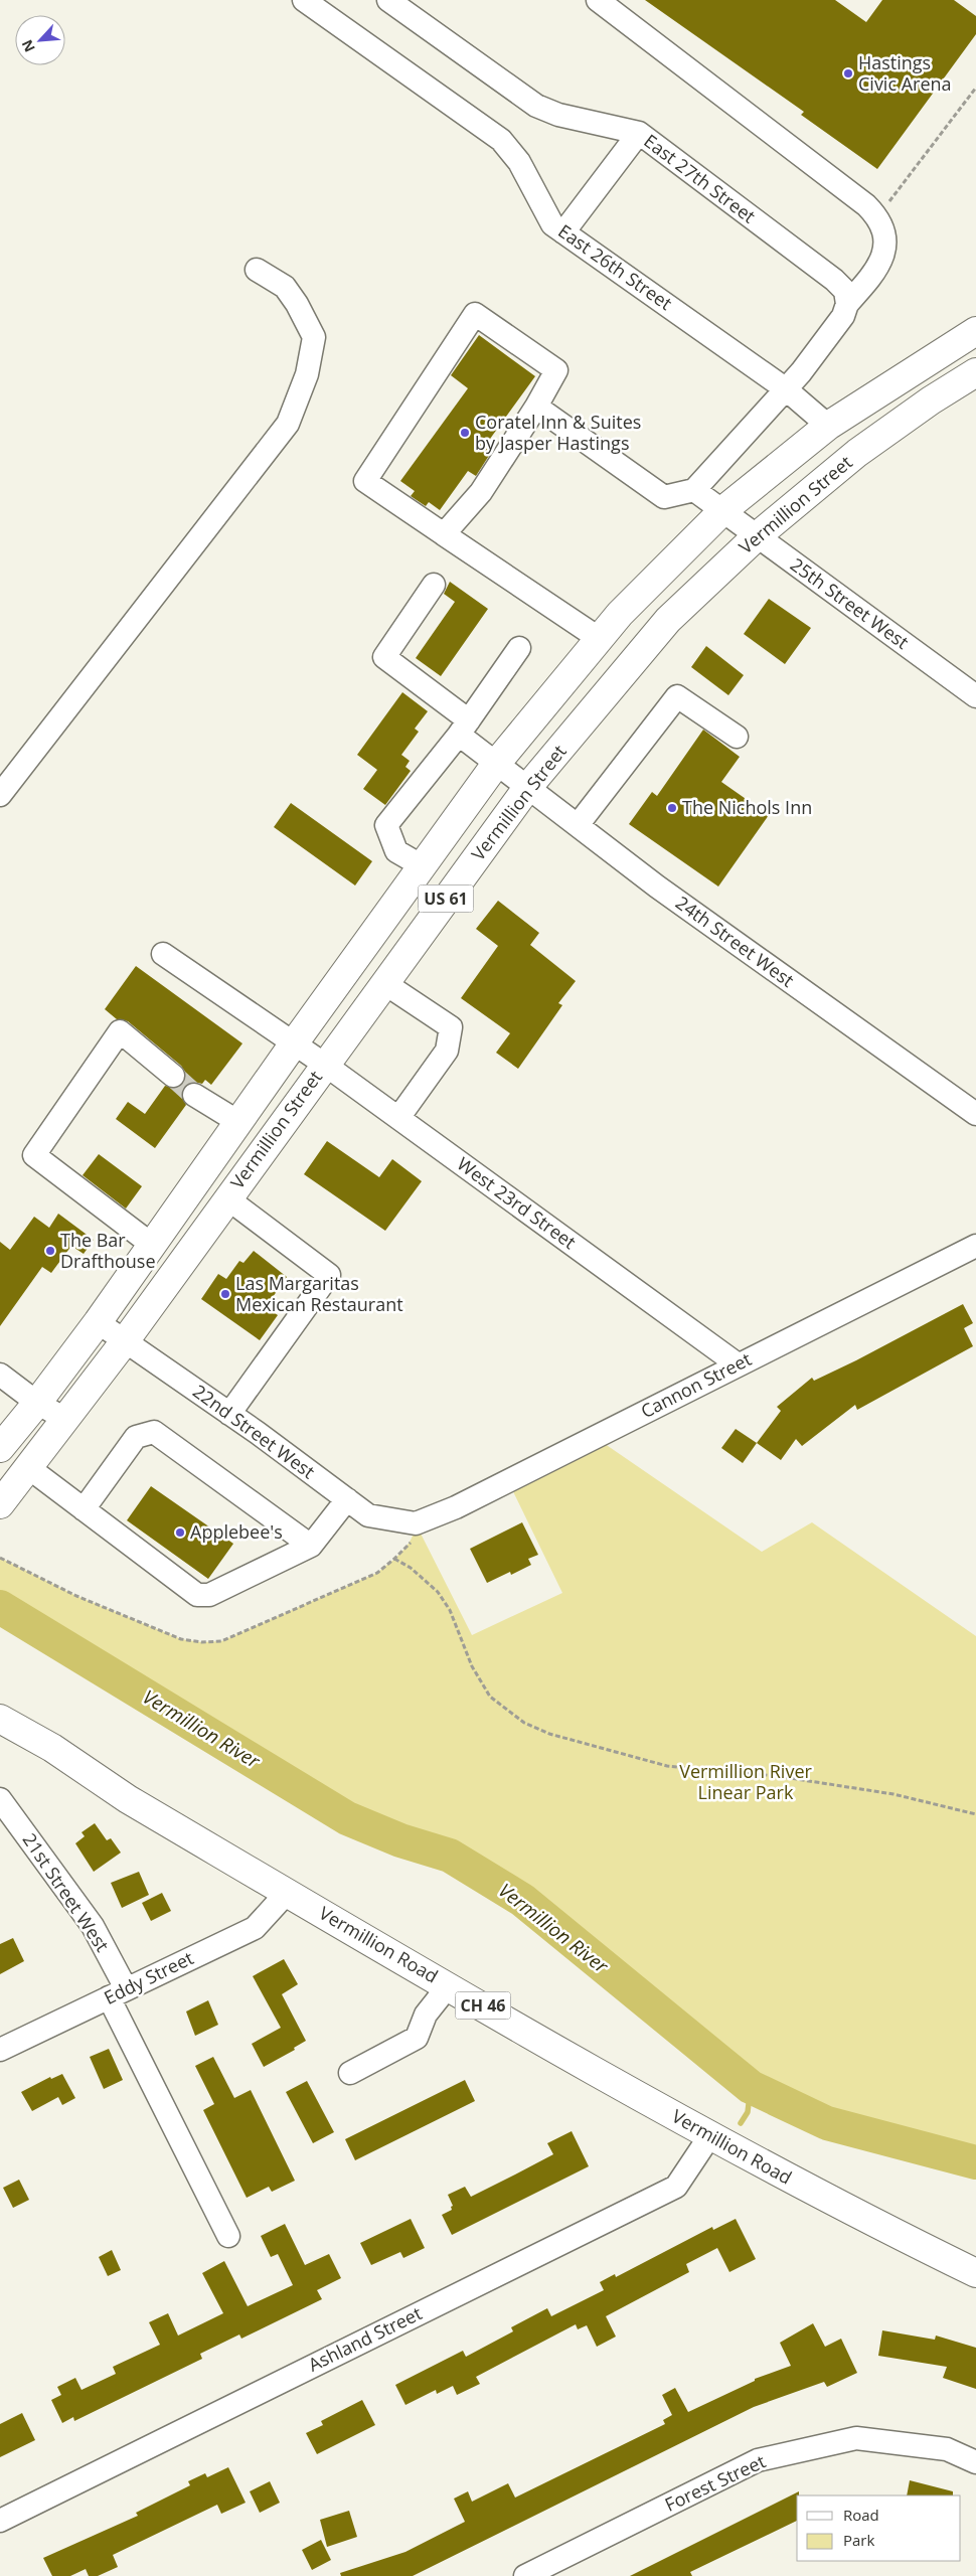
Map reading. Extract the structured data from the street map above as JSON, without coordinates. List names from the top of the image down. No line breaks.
{"streets":{"main road":["Vermillion Street","US 61","Vermillion Road","CH 46"],"street":["East 27th Street","East 26th Street","25th Street West","24th Street West","West 23rd Street","Cannon Street","22nd Street West","21st Street West","Eddy Street","Ashland Street","Forest Street"]},"crossings":[["East 26th Street","Vermillion Street"],["Vermillion Street","25th Street West"],["Vermillion Street","24th Street West"],["Vermillion Street","West 23rd Street"],["Vermillion Street","22nd Street West"],["West 23rd Street","Cannon Street"],["Cannon Street","22nd Street West"],["21st Street West","Eddy Street"],["Vermillion Road","Eddy Street"],["Vermillion Road","Ashland Street"]],"water":["Vermillion River"],"parks":["Vermillion River Linear Park"],"places":["Hastings Civic Arena","Coratel Inn & Suites by Jasper Hastings","The Nichols Inn","The Bar Drafthouse","Las Margaritas Mexican Restaurant","Applebee's"],"legend":["Road","Park"],"north":"bottom left"}
